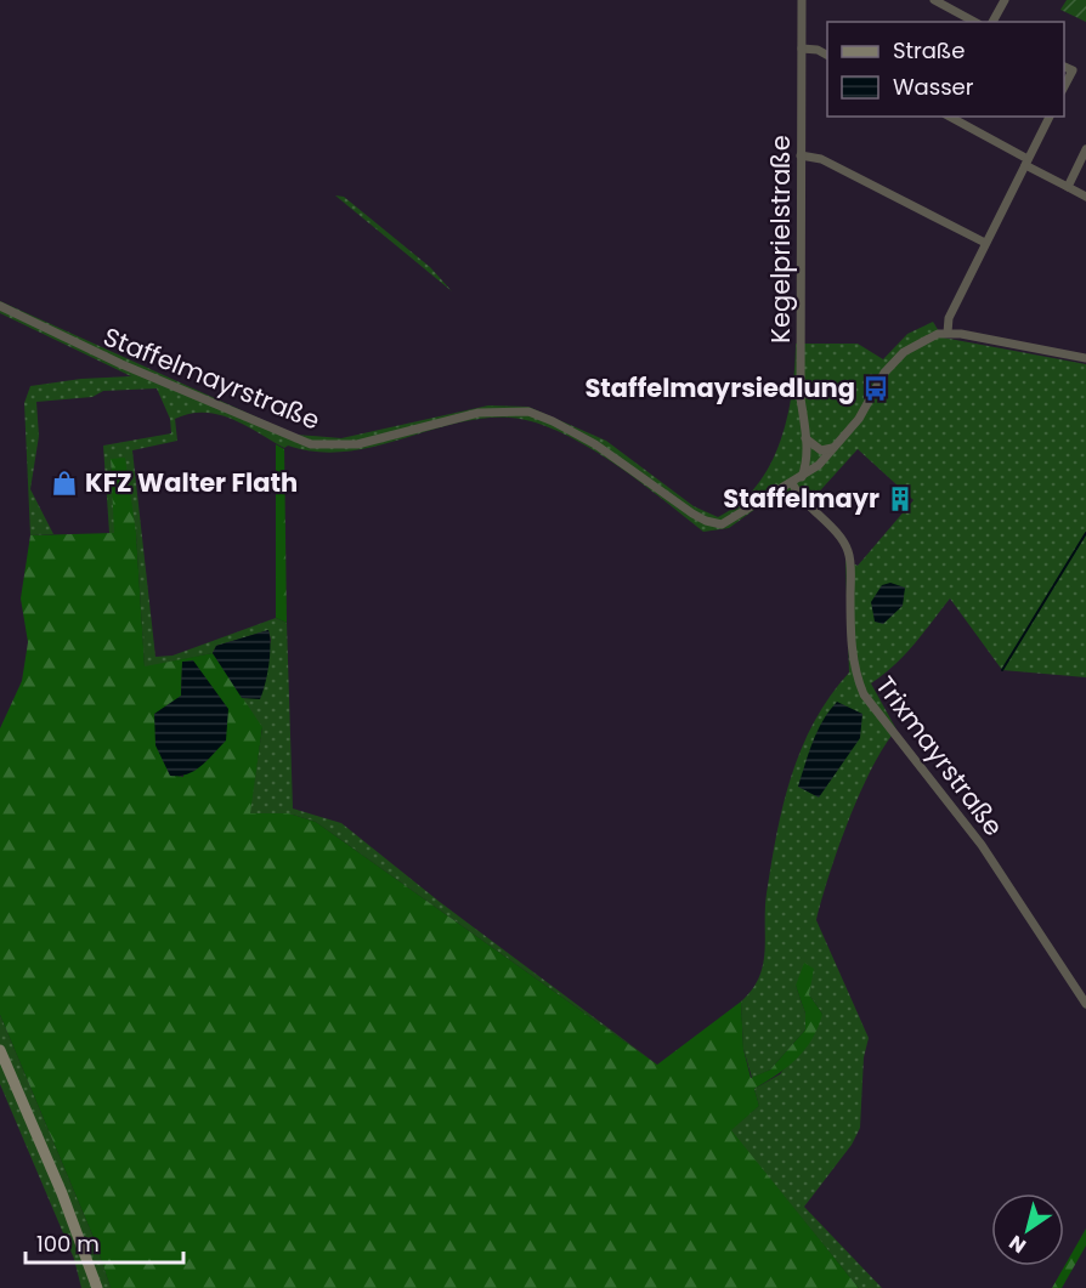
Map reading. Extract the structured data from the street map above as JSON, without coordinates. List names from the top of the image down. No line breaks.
{"streets":{"street":["Kegelprielstraße","Staffelmayrstraße","Trixmayrstraße"]},"crossings":[["Kegelprielstraße","Staffelmayrstraße"],["Staffelmayrstraße","Trixmayrstraße"]],"places":{"bus stop":["Staffelmayrsiedlung"],"shop":["KFZ Walter Flath"],"building":["Staffelmayr"]},"legend":["Straße","Wasser"],"scale_bar":"100 m","north":"bottom left"}
